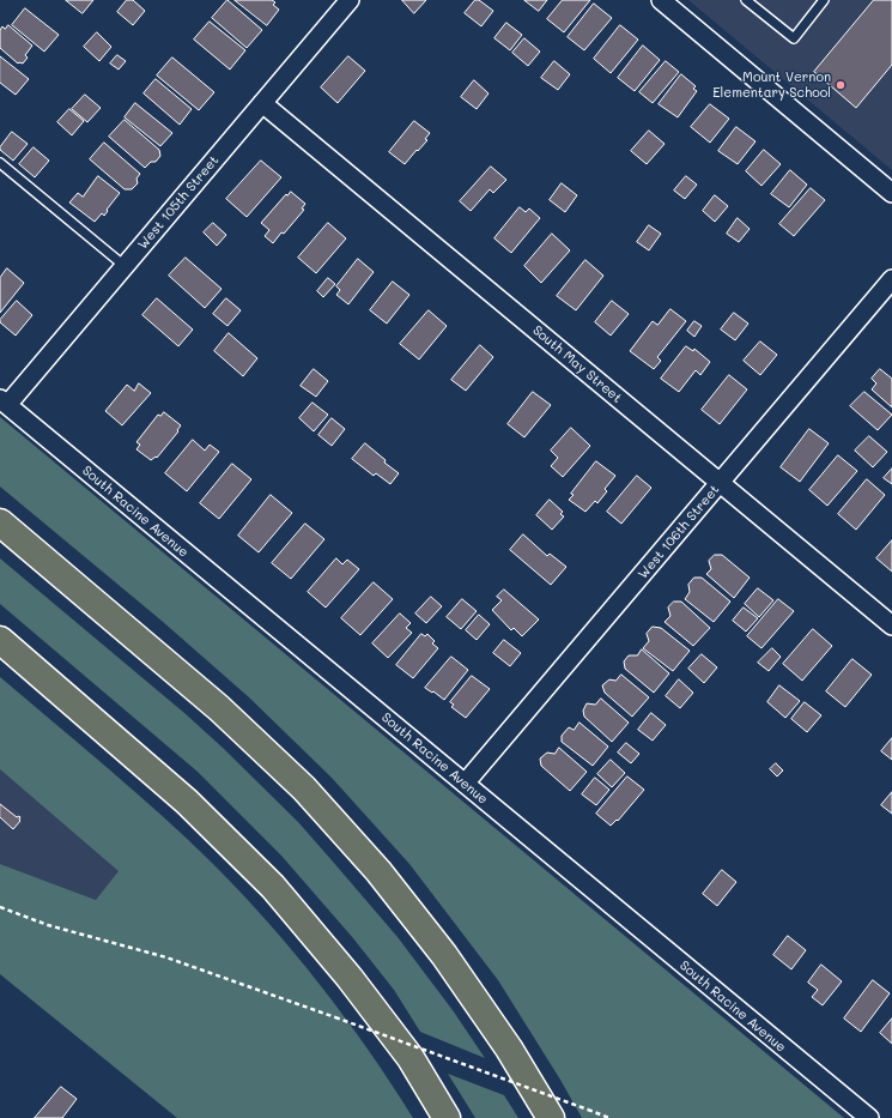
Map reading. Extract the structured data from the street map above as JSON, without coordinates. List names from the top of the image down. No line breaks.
{"streets":{"street":["West 105th Street","South May Street","South Racine Avenue","West 106th Street"]},"crossings":[["West 105th Street","South May Street"],["West 105th Street","South Racine Avenue"],["South May Street","West 106th Street"],["South Racine Avenue","West 106th Street"]],"places":["Mount Vernon Elementary School"]}
